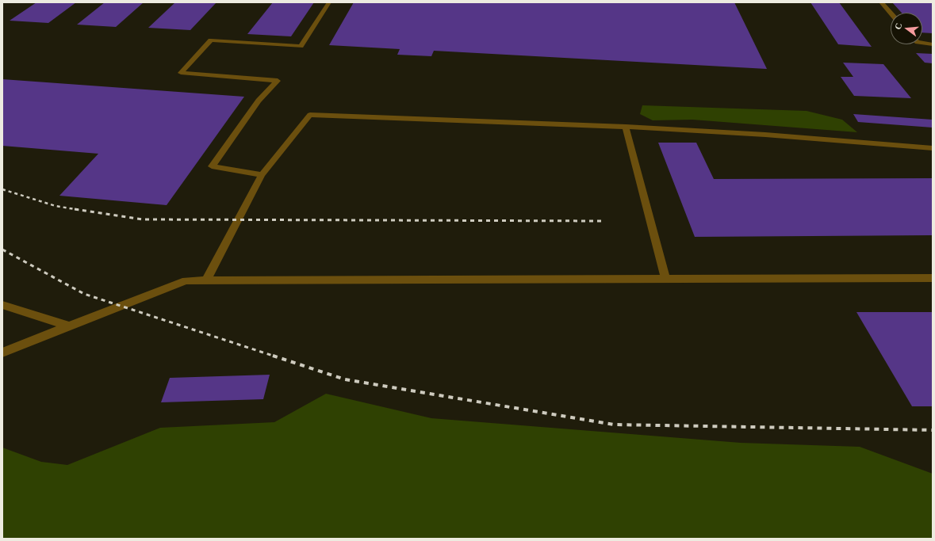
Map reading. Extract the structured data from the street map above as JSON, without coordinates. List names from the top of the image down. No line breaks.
{"north":"left"}
